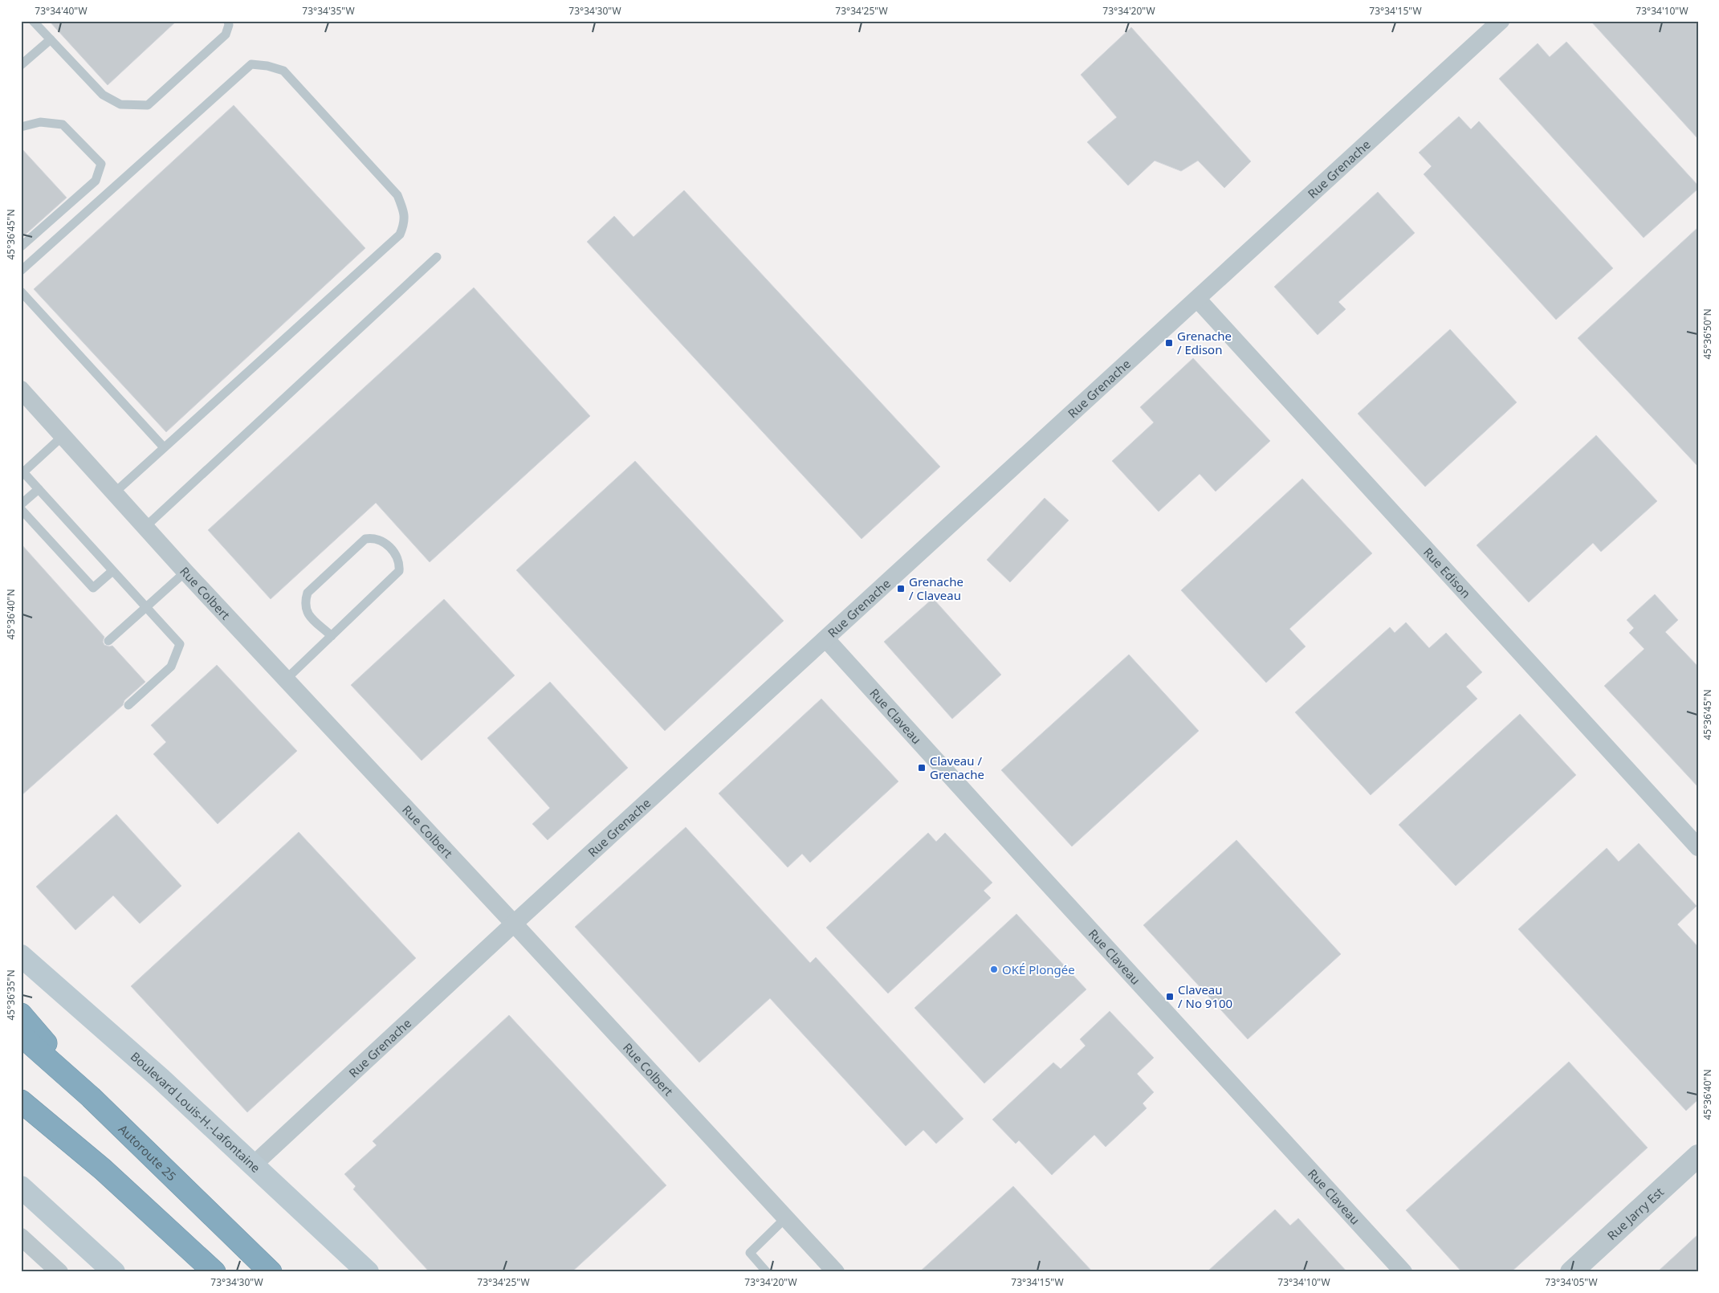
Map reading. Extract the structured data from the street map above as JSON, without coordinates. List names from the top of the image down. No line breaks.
{"streets":{"highway":["Autoroute 25"],"main road":["Boulevard Louis-H.-Lafontaine"],"street":["Rue Grenache","Rue Edison","Rue Colbert","Rue Claveau","Rue Jarry Est"]},"crossings":[["Rue Grenache","Rue Edison"],["Rue Grenache","Rue Colbert"],["Rue Grenache","Rue Claveau"],["Rue Grenache","Boulevard Louis-H.-Lafontaine"]],"places":{"transit":["Grenache / Edison","Grenache / Claveau","Claveau / Grenache","Claveau / No 9100"],"other":["OKÉ Plongée"]},"coordinates":["73°34'40\"W","73°34'35\"W","73°34'30\"W","73°34'25\"W","73°34'20\"W","73°34'15\"W","73°34'10\"W","45°36'45\"N","45°36'50\"N","45°36'40\"N","45°36'35\"N","73°34'05\"W"]}
